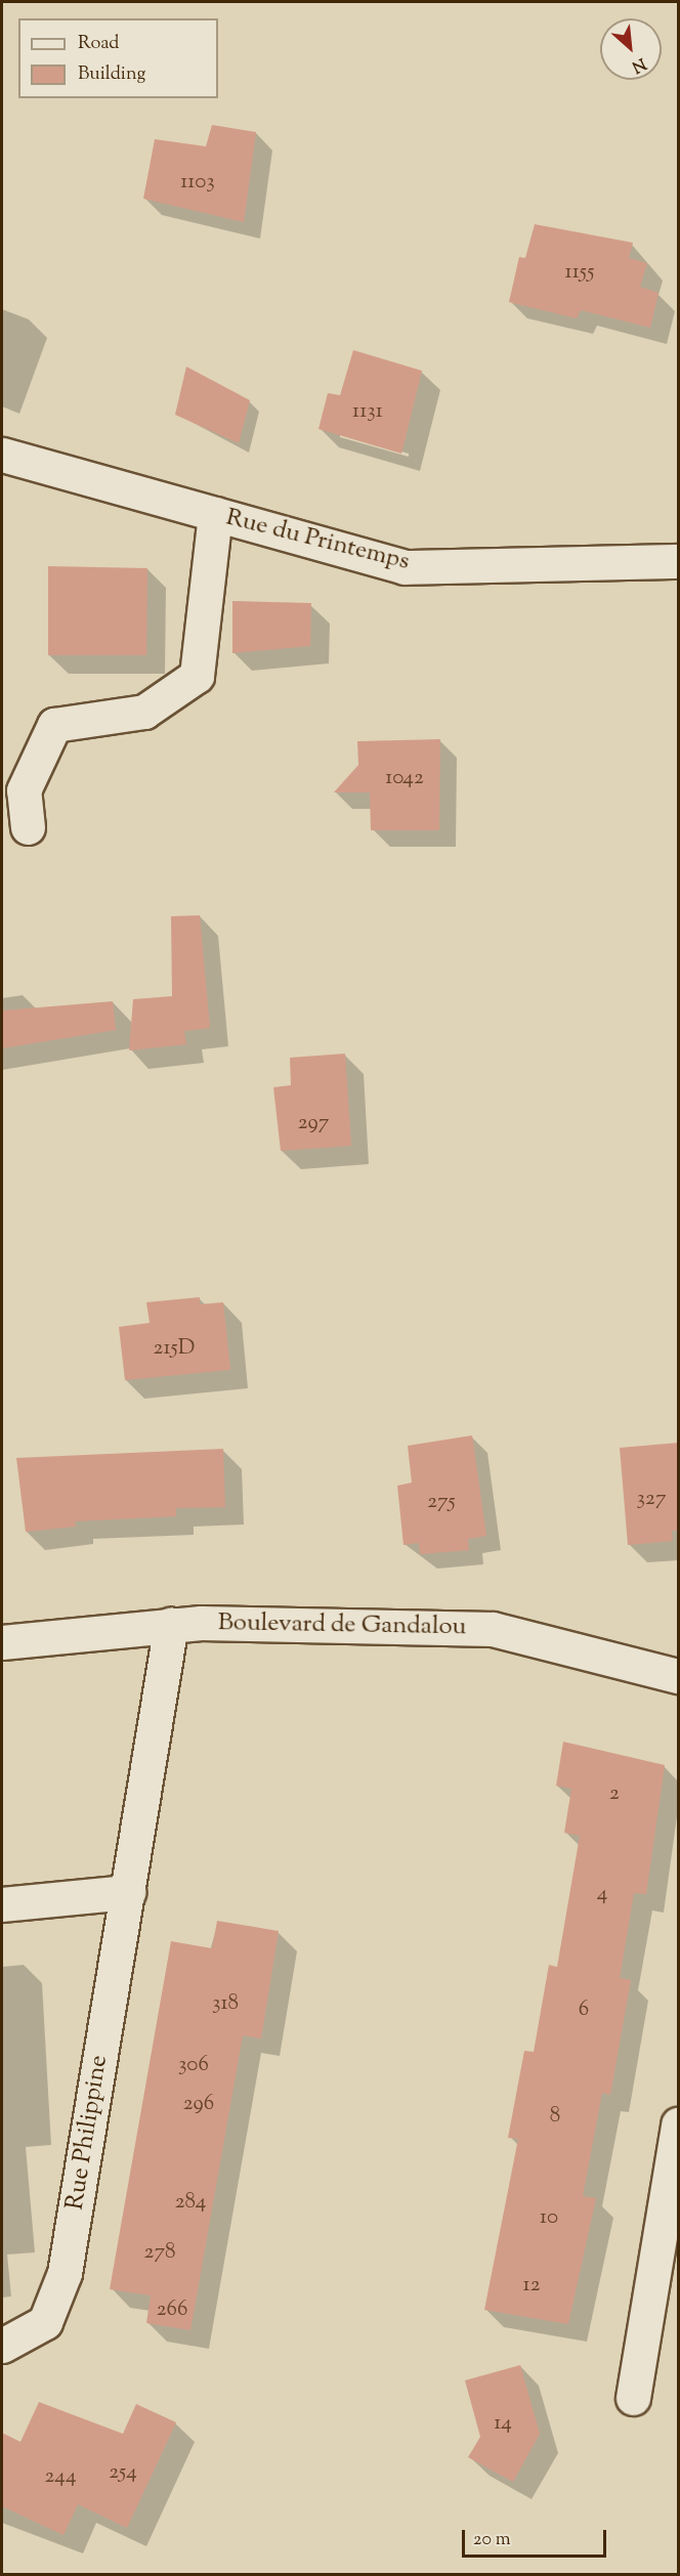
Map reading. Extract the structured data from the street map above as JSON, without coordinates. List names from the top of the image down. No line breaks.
{"streets":{"street":["Rue du Printemps","Boulevard de Gandalou","Rue Philippine"]},"crossings":[["Boulevard de Gandalou","Rue Philippine"]],"house_numbers":["1103","1155","1131","1042","297","215D","327","275","2","4","318","6","306","296","8","284","10","278","12","266","14","254","244"],"legend":["Road","Building"],"scale_bar":"20 m","north":"bottom right"}
